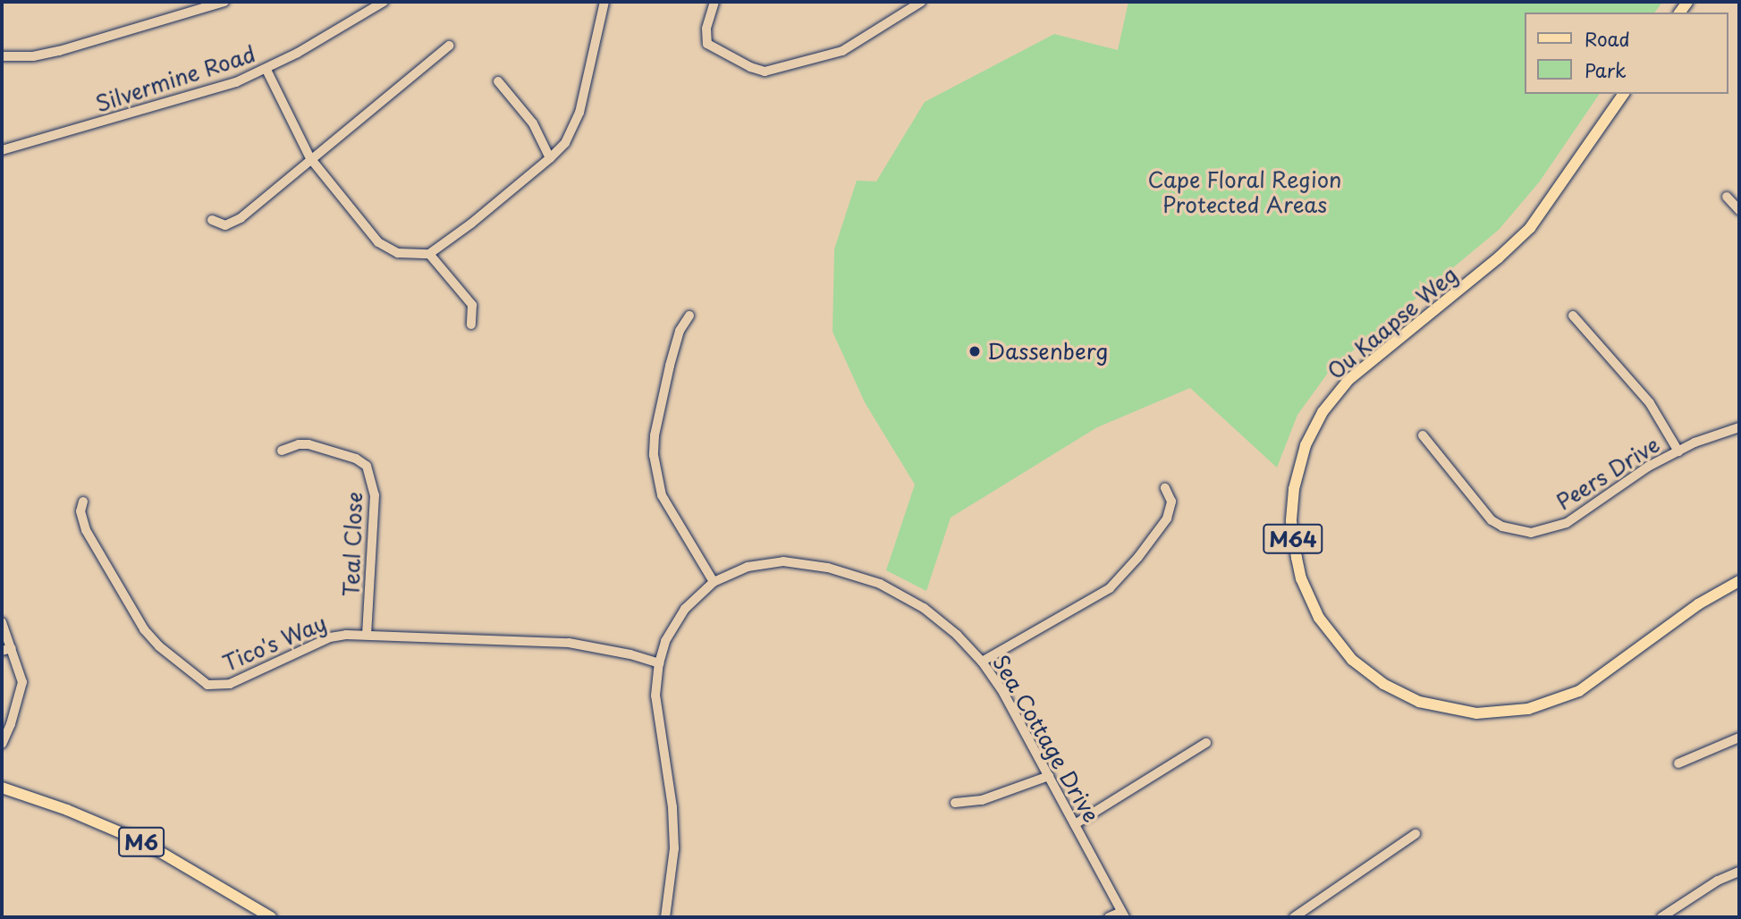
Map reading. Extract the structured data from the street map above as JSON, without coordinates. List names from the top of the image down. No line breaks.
{"streets":{"main road":["Ou Kaapse Weg","M64","M6"],"street":["Silvermine Road","Peers Drive","Teal Close","Tico's Way","Sea Cottage Drive"]},"crossings":[["Teal Close","Tico's Way"],["Tico's Way","Sea Cottage Drive"]],"parks":["Cape Floral Region Protected Areas"],"places":["Dassenberg"],"legend":["Road","Park"]}
